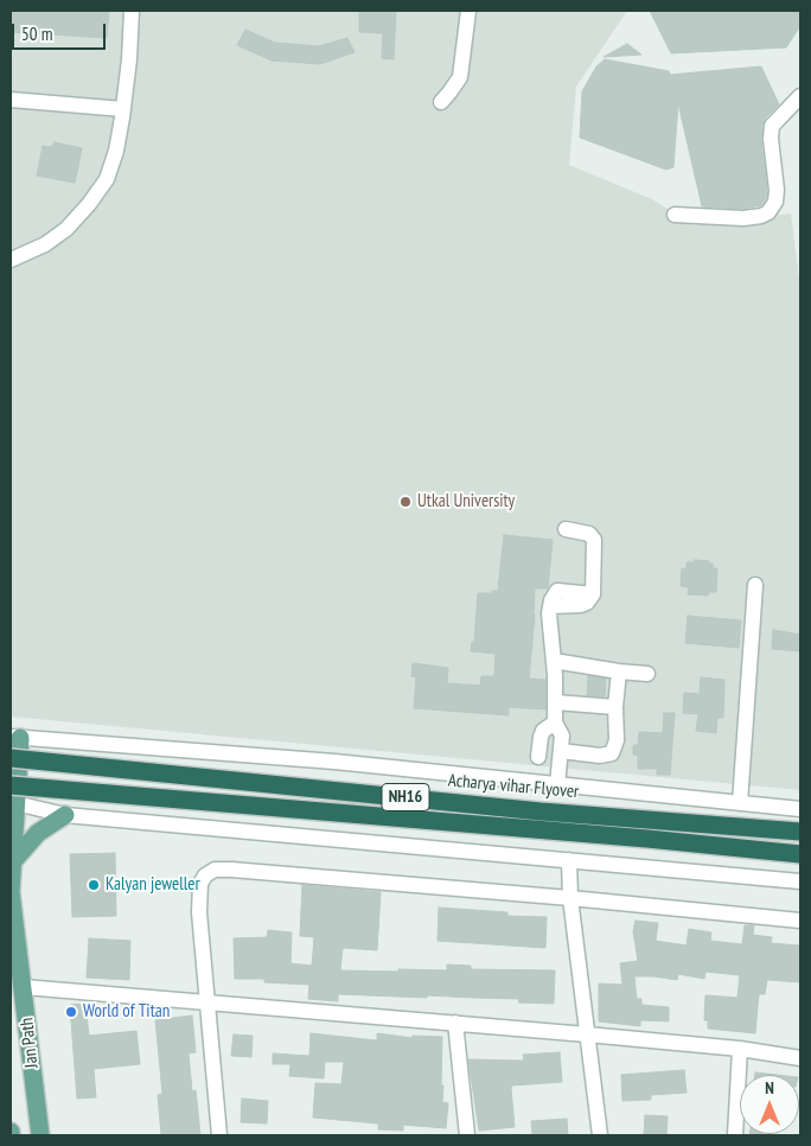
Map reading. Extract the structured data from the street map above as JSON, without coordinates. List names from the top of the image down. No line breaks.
{"streets":{"highway":["Acharya vihar Flyover","NH16"],"main road":["Jan Path"]},"crossings":[["NH16","Jan Path"]],"places":["Utkal University","Kalyan jeweller","World of Titan"],"scale_bar":"50 m","north":"top"}
